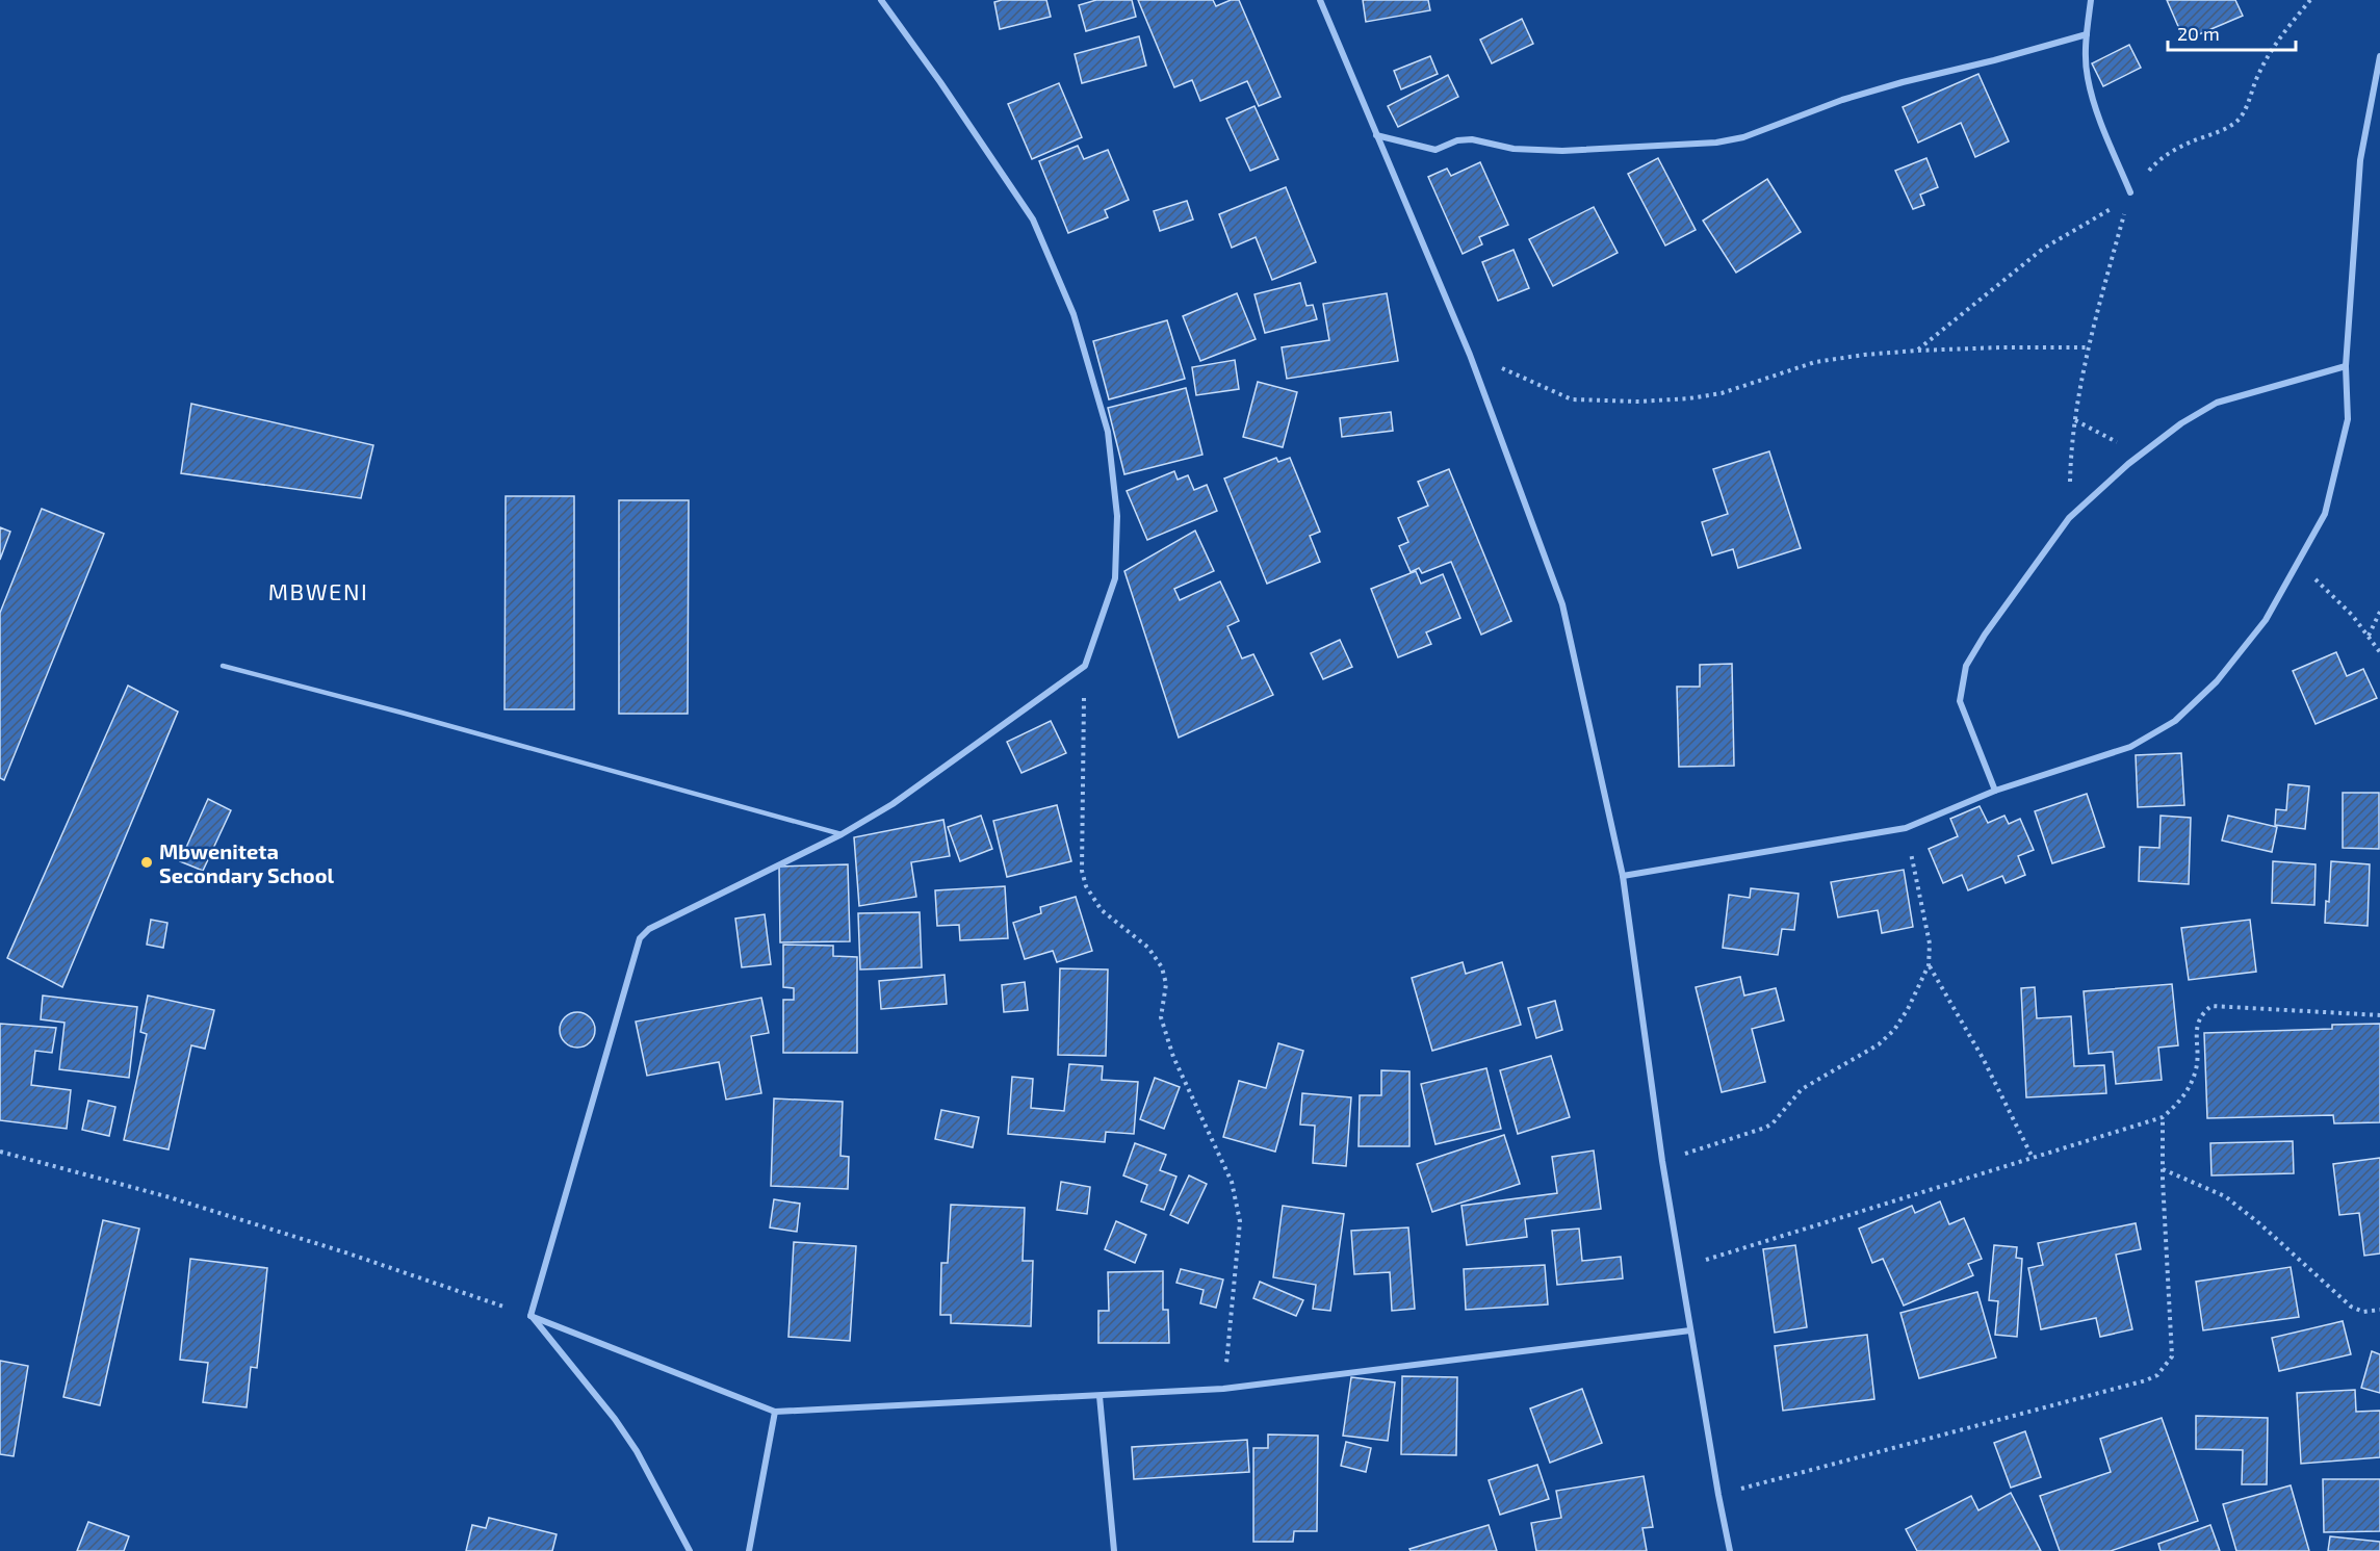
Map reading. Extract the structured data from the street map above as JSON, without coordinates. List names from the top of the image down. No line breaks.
{"districts":["MBWENI"],"places":["Mbweniteta Secondary School"],"scale_bar":"20 m"}
